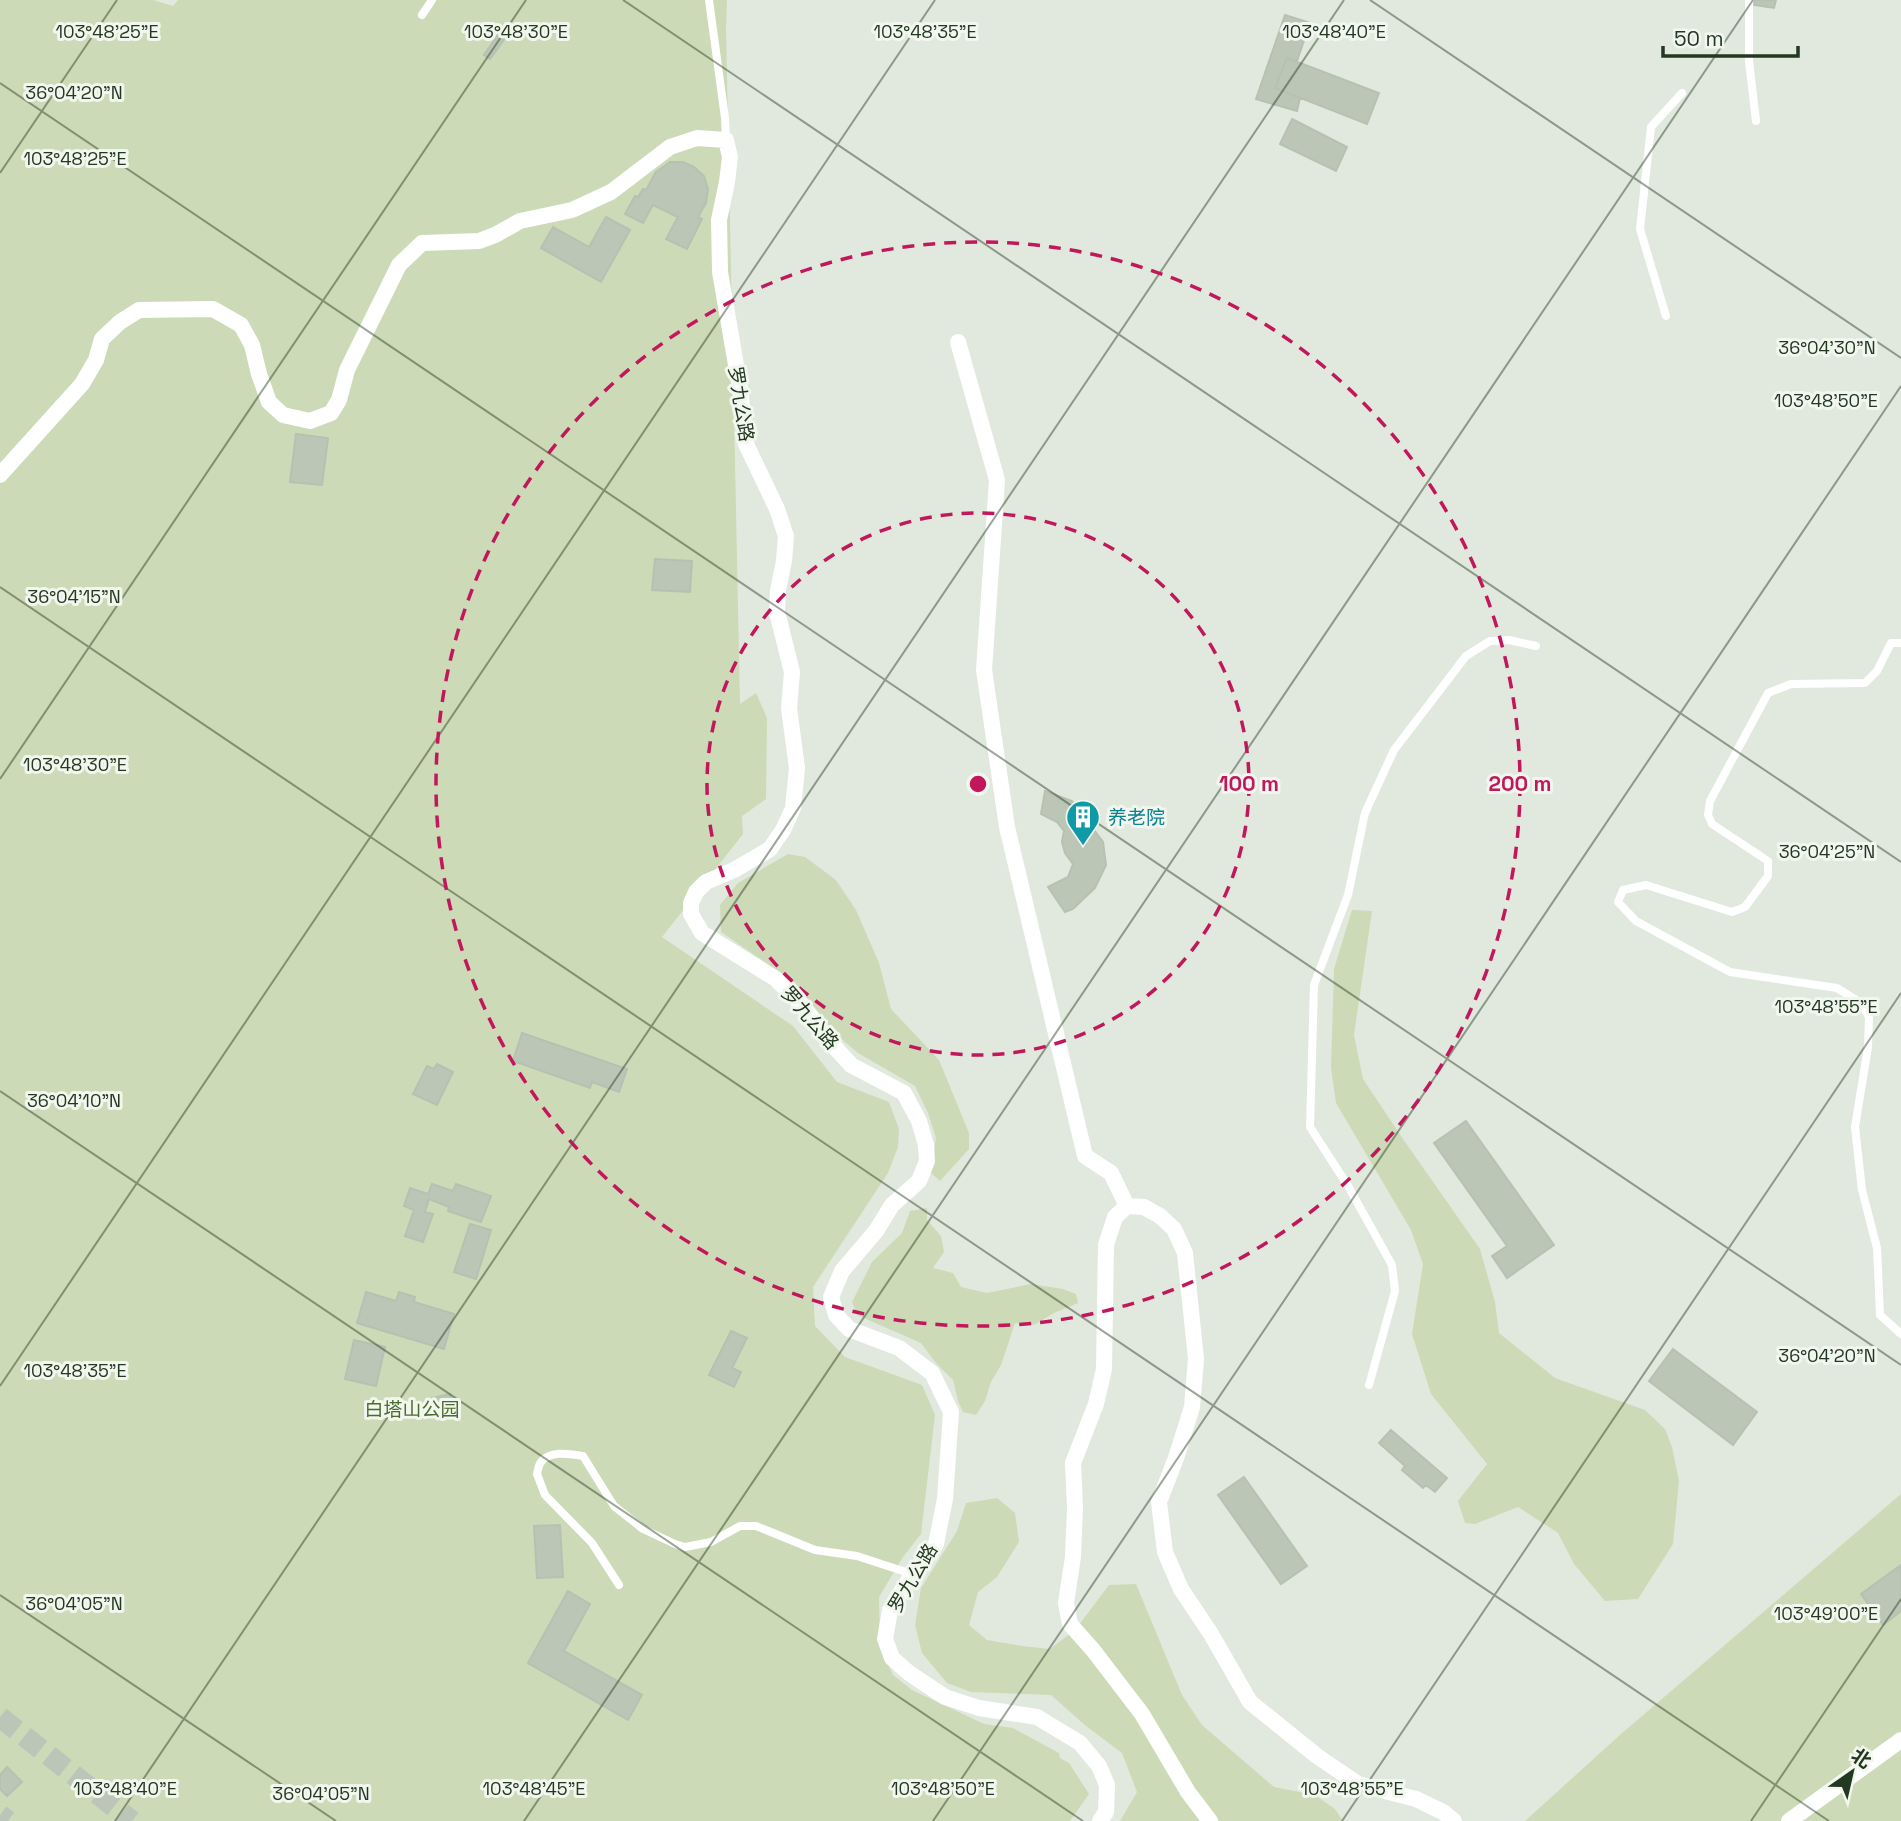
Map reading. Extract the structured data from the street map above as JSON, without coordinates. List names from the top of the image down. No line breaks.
{"streets":{"street":["罗九公路"]},"parks":["白塔山公园"],"places":{"building":["养老院"]},"scale_bar":"50 m","north":"top right","coordinates":["103°48'30\"E","103°48'35\"E","103°48'40\"E","103°48'25\"E","36°04'20\"N","36°04'30\"N","103°48'50\"E","36°04'15\"N","36°04'25\"N","103°48'55\"E","36°04'10\"N","36°04'05\"N","103°49'00\"E","103°48'45\"E"],"rings":["100 m","200 m"]}
